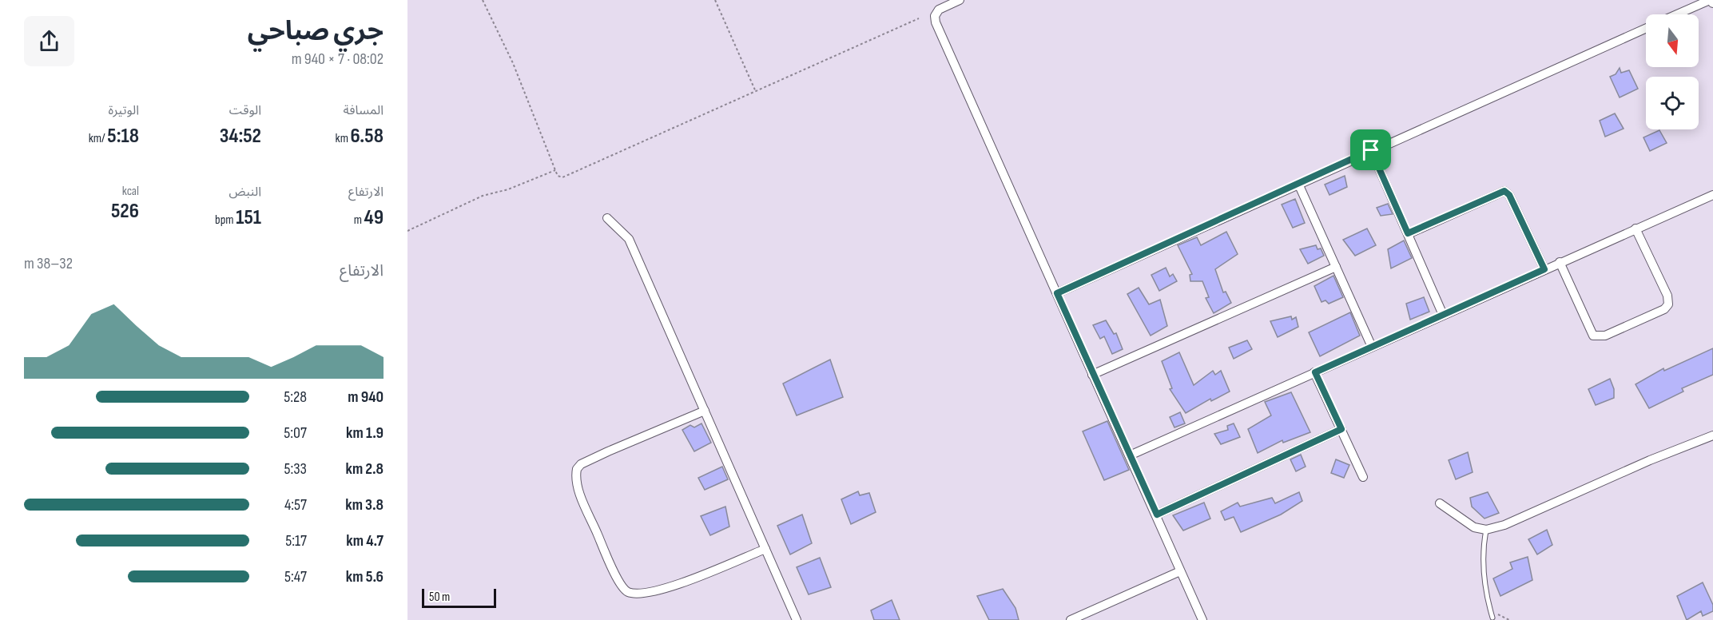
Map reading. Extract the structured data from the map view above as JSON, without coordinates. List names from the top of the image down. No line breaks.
{"scale_bar":"50 m","north":"bottom","page":{"heading":["جري صباحي","08:02 · 7 × 940 m"],"stats":[["المسافة","6.58 km"],["الوقت","34:52"],["الوتيرة","5:18 /km"],["الارتفاع","49 m"],["النبض","151 bpm"],["kcal","526"]],"chart":["الارتفاع","32–38 m"],"list":[{"name":"940 m","note":"5:28"},{"name":"1.9 km","note":"5:07"},{"name":"2.8 km","note":"5:33"},{"name":"3.8 km","note":"4:57"},{"name":"4.7 km","note":"5:17"},{"name":"5.6 km","note":"5:47"}],"scale":"50 m"}}
